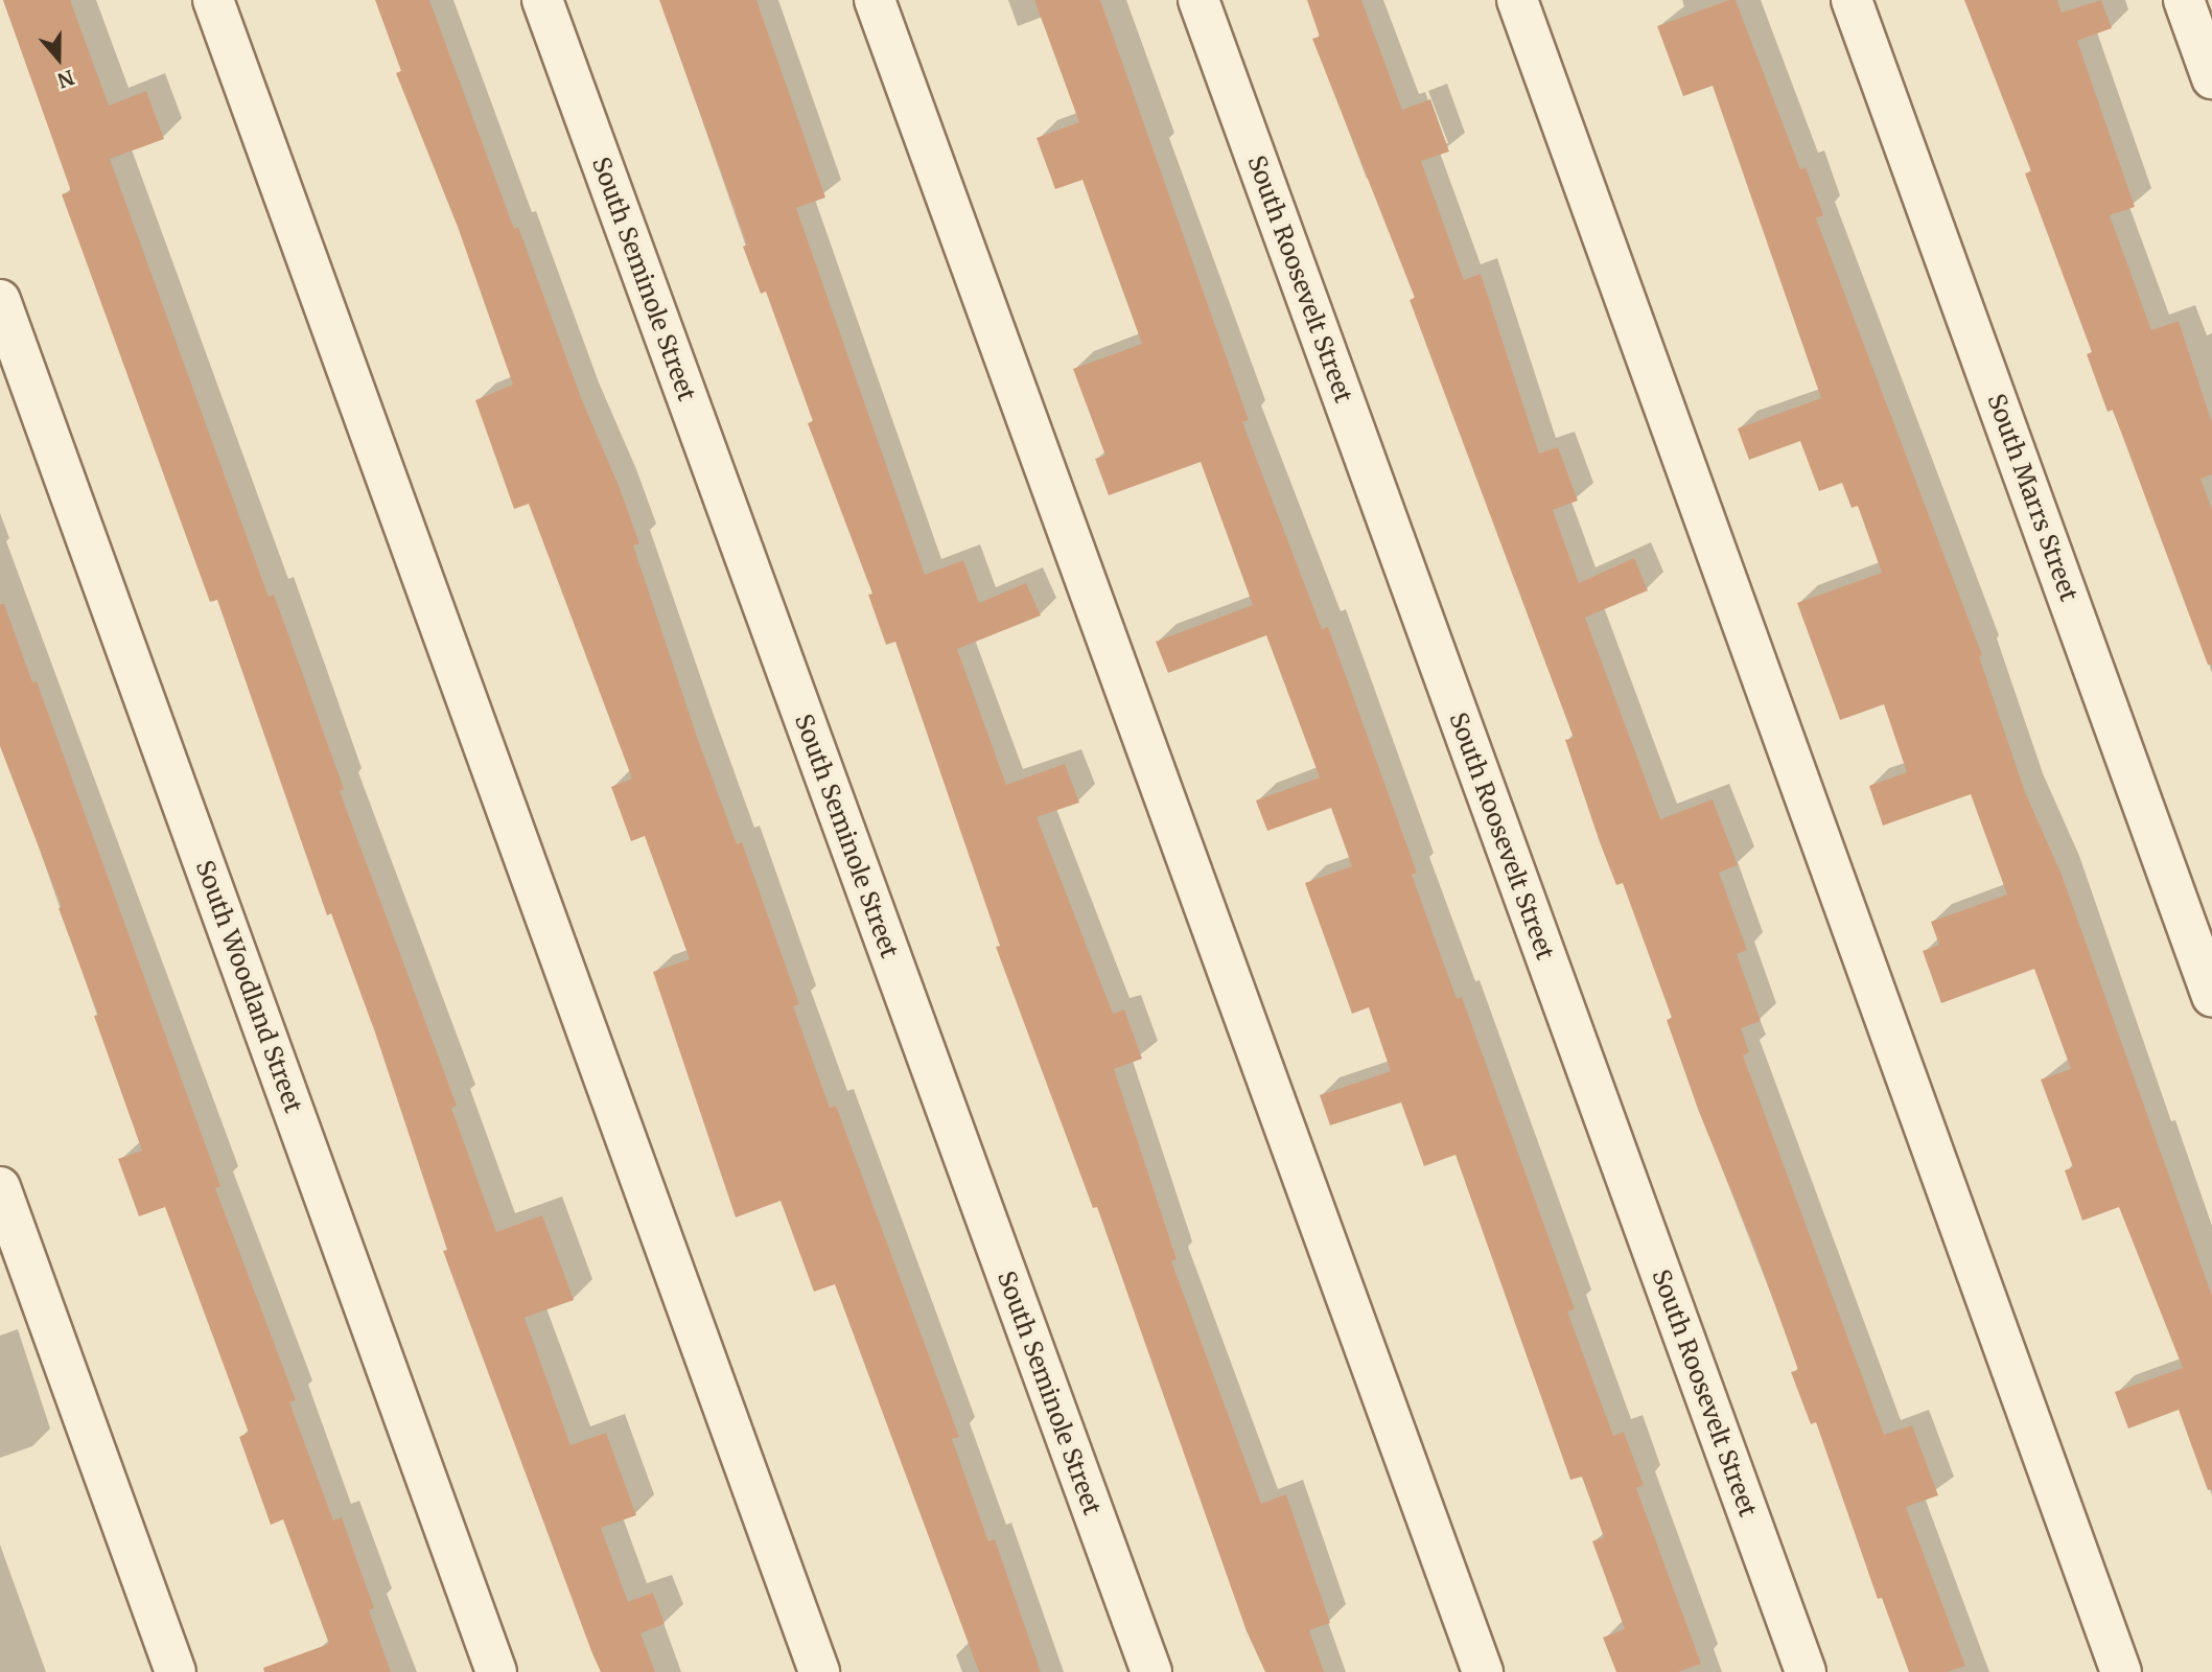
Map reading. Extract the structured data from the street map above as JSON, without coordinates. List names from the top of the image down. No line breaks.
{"streets":{"street":["South Seminole Street","South Roosevelt Street","South Marrs Street","South Woodland Street"]},"north":"bottom"}
